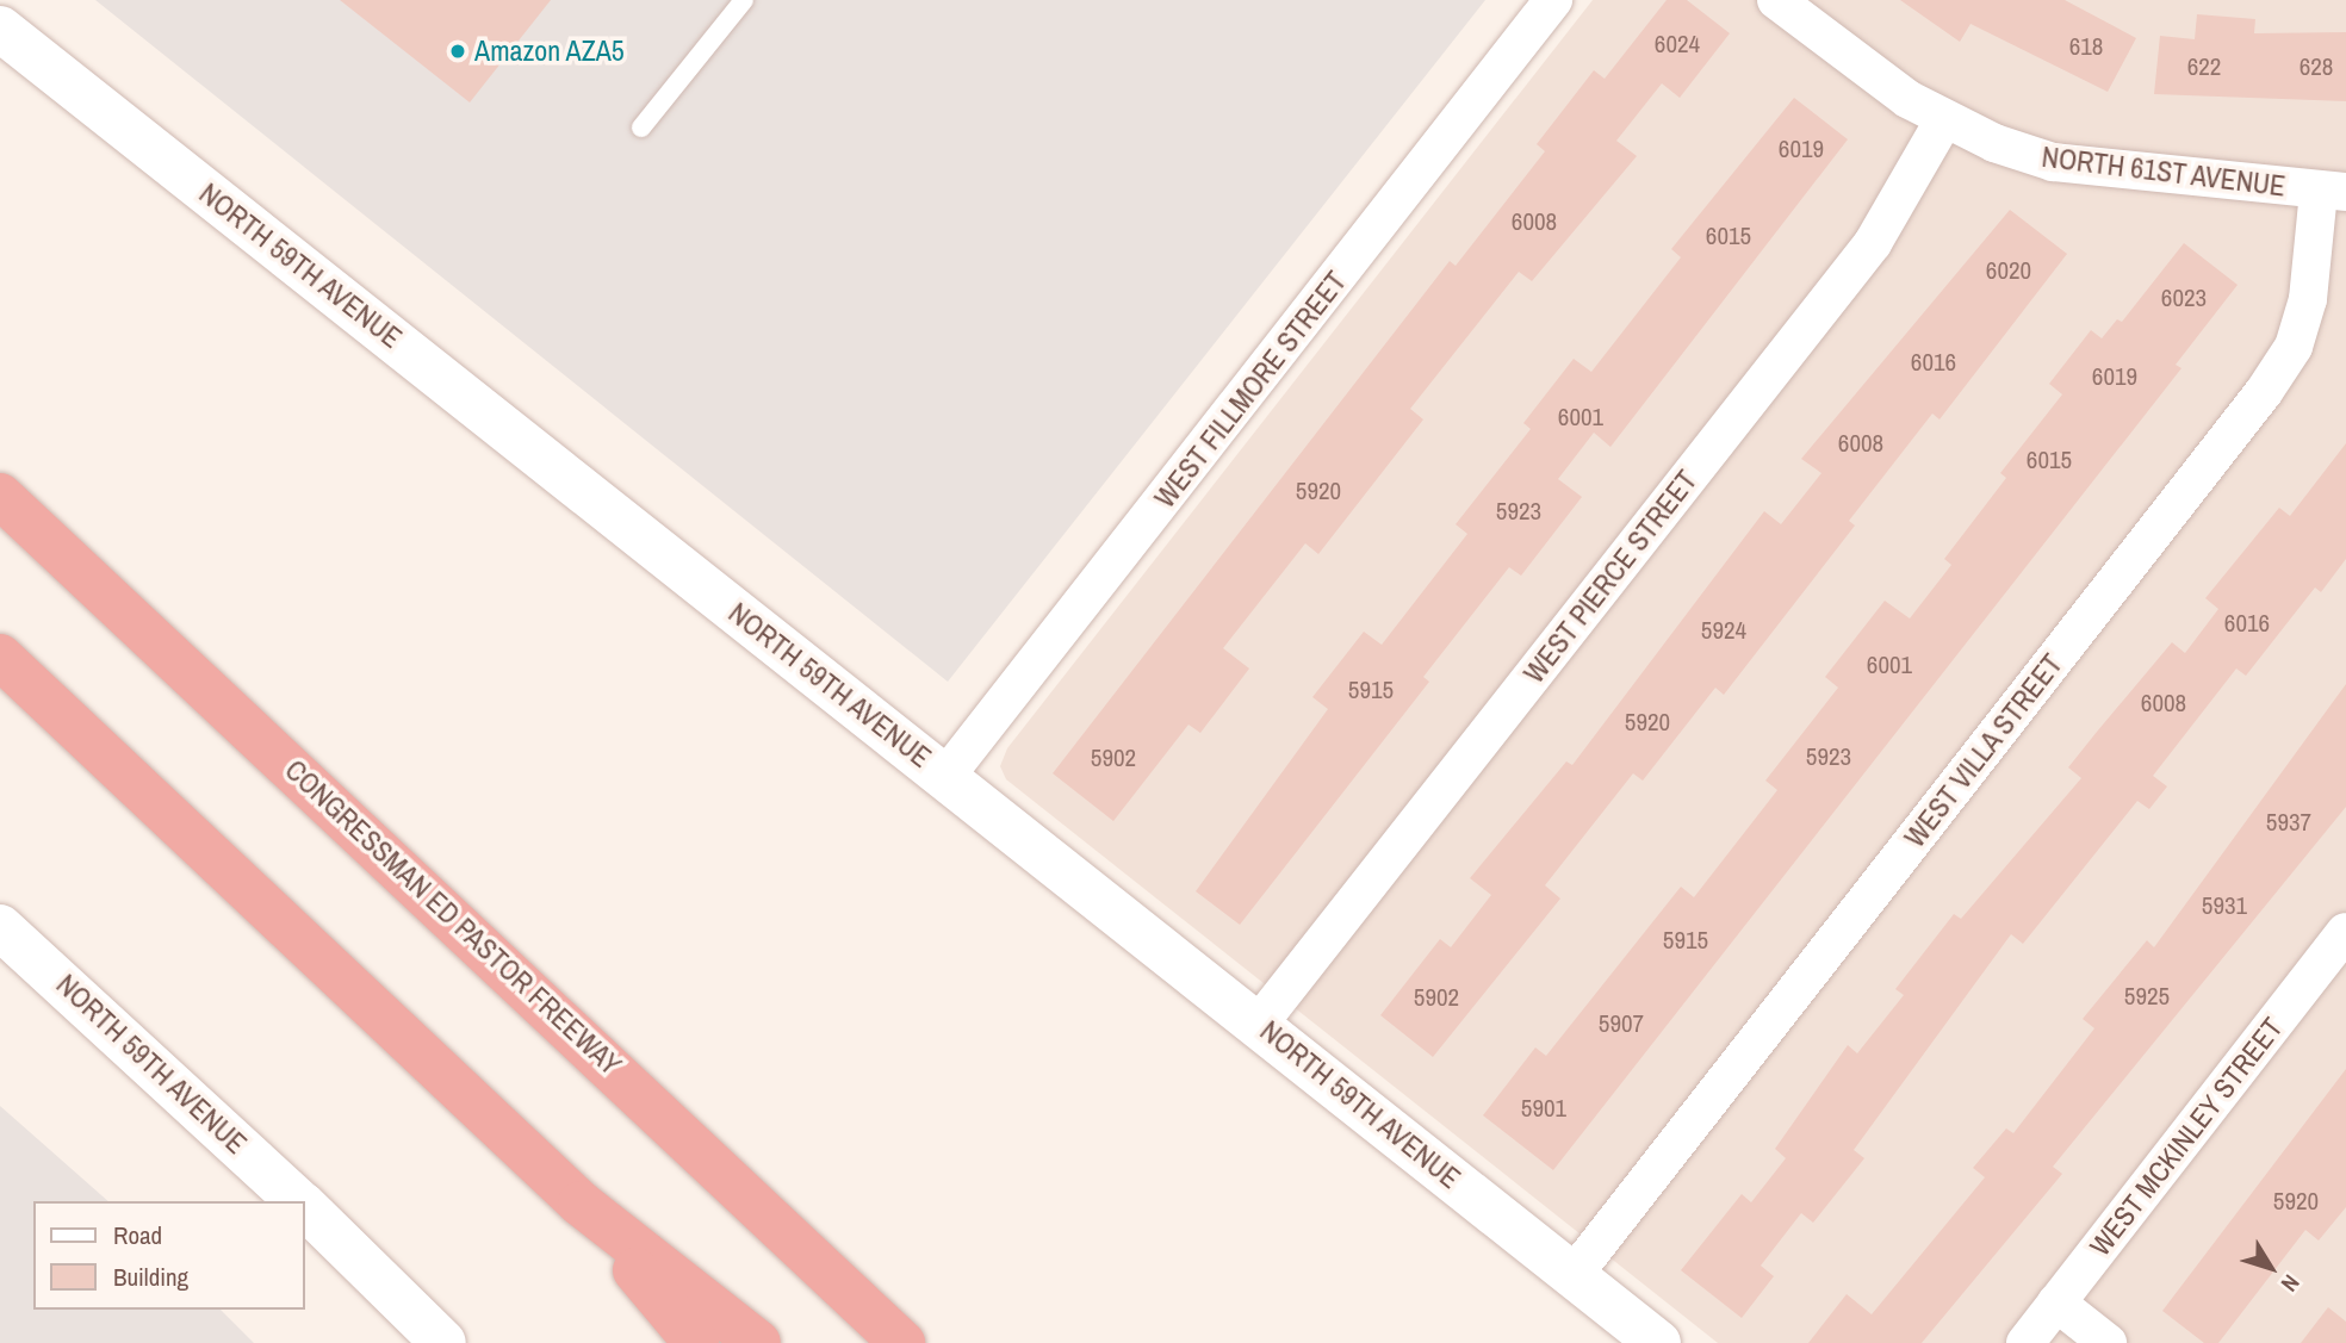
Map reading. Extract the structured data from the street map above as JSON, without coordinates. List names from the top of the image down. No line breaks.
{"streets":{"highway":["CONGRESSMAN ED PASTOR FREEWAY"],"main road":["NORTH 59TH AVENUE"],"street":["NORTH 61ST AVENUE","WEST FILLMORE STREET","WEST PIERCE STREET","WEST VILLA STREET","WEST MCKINLEY STREET"]},"crossings":[["NORTH 61ST AVENUE","WEST PIERCE STREET"],["NORTH 61ST AVENUE","WEST VILLA STREET"],["NORTH 59TH AVENUE","WEST FILLMORE STREET"],["NORTH 59TH AVENUE","WEST PIERCE STREET"],["NORTH 59TH AVENUE","WEST VILLA STREET"]],"places":["Amazon AZA5"],"house_numbers":["6024","618","622","628","6019","6008","6015","6020","6023","6016","6019","6001","6008","6015","5920","5923","6016","5924","6001","5915","6008","5920","5923","5902","5937","5931","5915","5925","5902","5907","5901","5920"],"legend":["Road","Building"],"north":"bottom right"}
